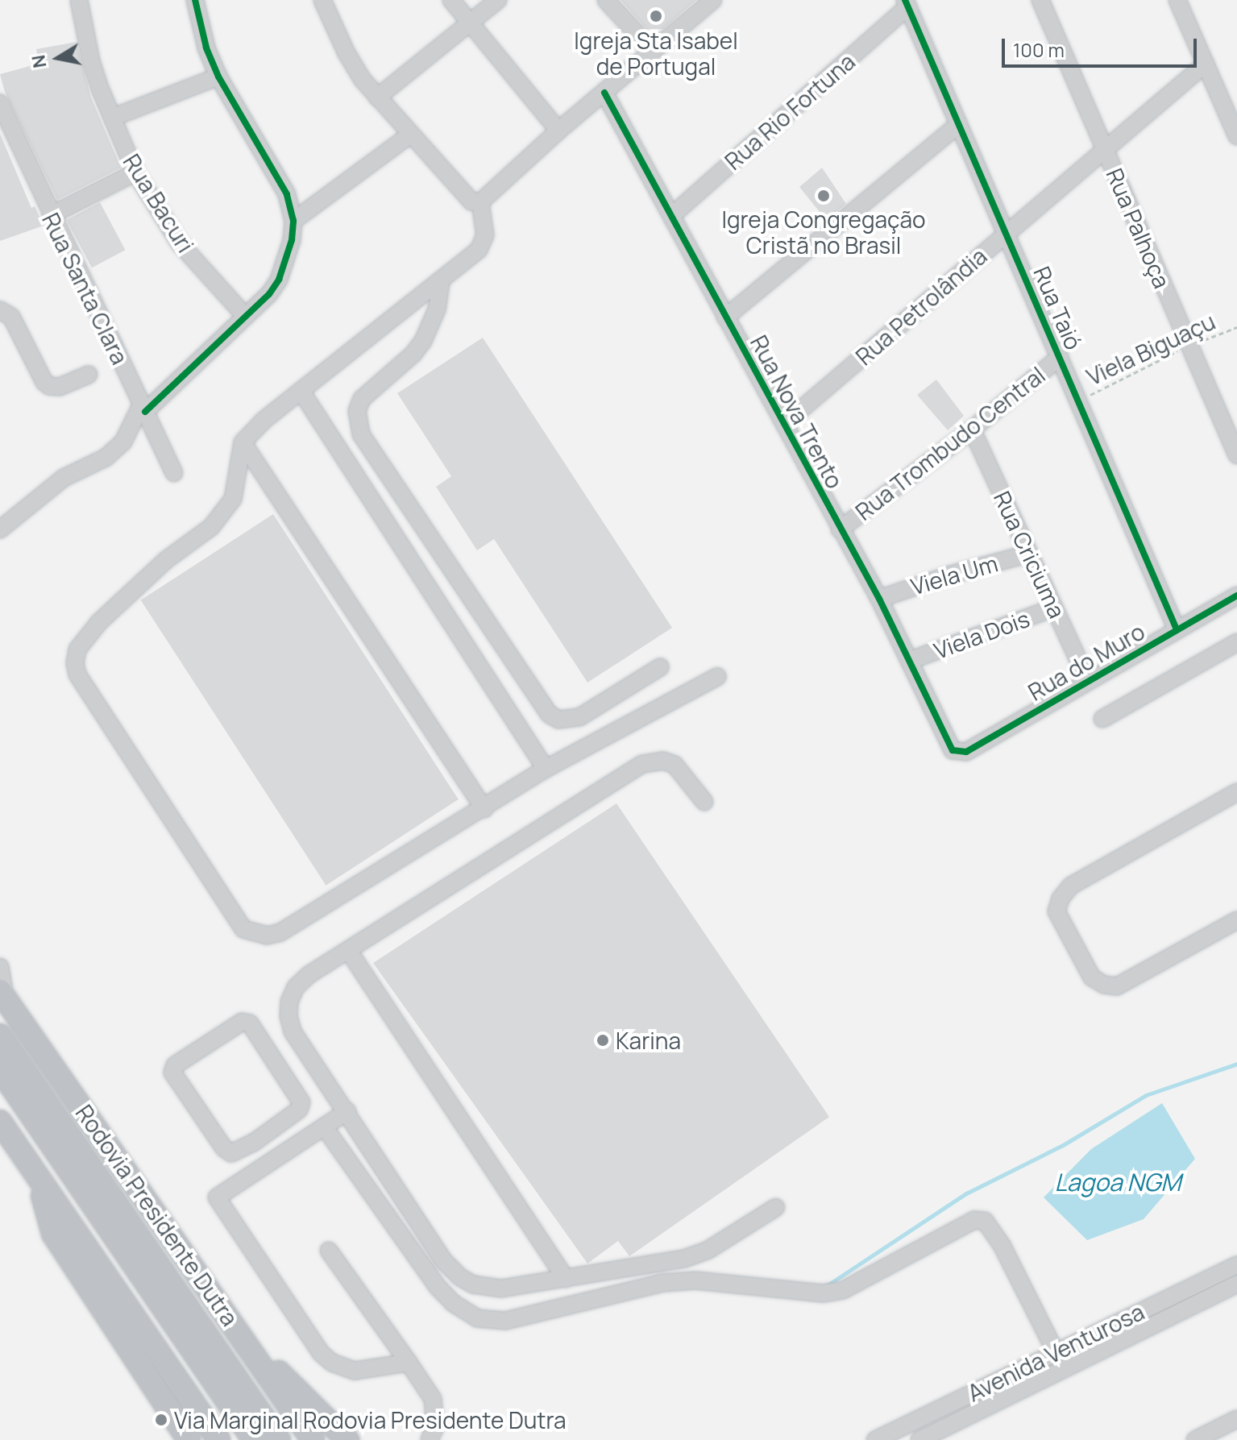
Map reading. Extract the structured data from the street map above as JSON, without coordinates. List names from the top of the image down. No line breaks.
{"streets":{"highway":["Rodovia Presidente Dutra"],"street":["Rua Rio Fortuna","Rua Bacuri","Rua Palhoça","Rua Santa Clara","Rua Petrolândia","Rua Taió","Rua Nova Trento","Rua Trombudo Central","Rua Criciuma","Viela Um","Viela Dois","Rua do Muro","Avenida Venturosa"],"path":["Viela Biguaçu"]},"crossings":[["Rua Rio Fortuna","Rua Taió"],["Rua Rio Fortuna","Rua Nova Trento"],["Rua Palhoça","Rua Petrolândia"],["Rua Palhoça","Viela Biguaçu"],["Rua Petrolândia","Rua Taió"],["Rua Petrolândia","Rua Nova Trento"],["Rua Taió","Viela Biguaçu"],["Rua Taió","Rua Trombudo Central"],["Rua Taió","Rua do Muro"],["Rua Nova Trento","Rua Trombudo Central"],["Rua Nova Trento","Viela Um"],["Rua Nova Trento","Viela Dois"],["Rua Nova Trento","Rua do Muro"],["Rua Trombudo Central","Rua Criciuma"],["Rua Criciuma","Viela Um"],["Rua Criciuma","Viela Dois"],["Rua Criciuma","Rua do Muro"]],"water":["Lagoa NGM"],"places":["Igreja Sta Isabel de Portugal","Igreja Congregação Cristã no Brasil","Karina","Via Marginal Rodovia Presidente Dutra"],"scale_bar":"100 m","north":"left"}
